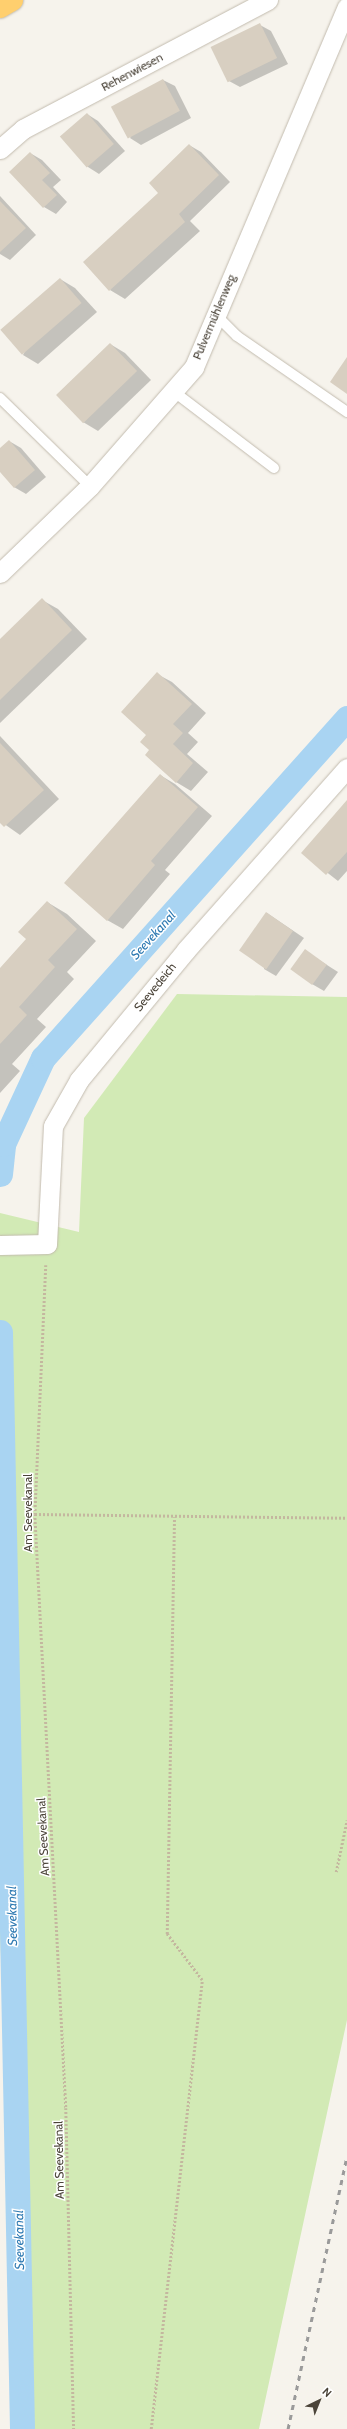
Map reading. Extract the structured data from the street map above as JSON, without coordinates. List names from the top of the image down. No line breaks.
{"streets":{"street":["Rehenwiesen","Pulvermühlenweg","Seevedeich"],"path":["Am Seevekanal"]},"crossings":[["Seevedeich","Am Seevekanal"]],"water":["Seevekanal"],"north":"top right"}
